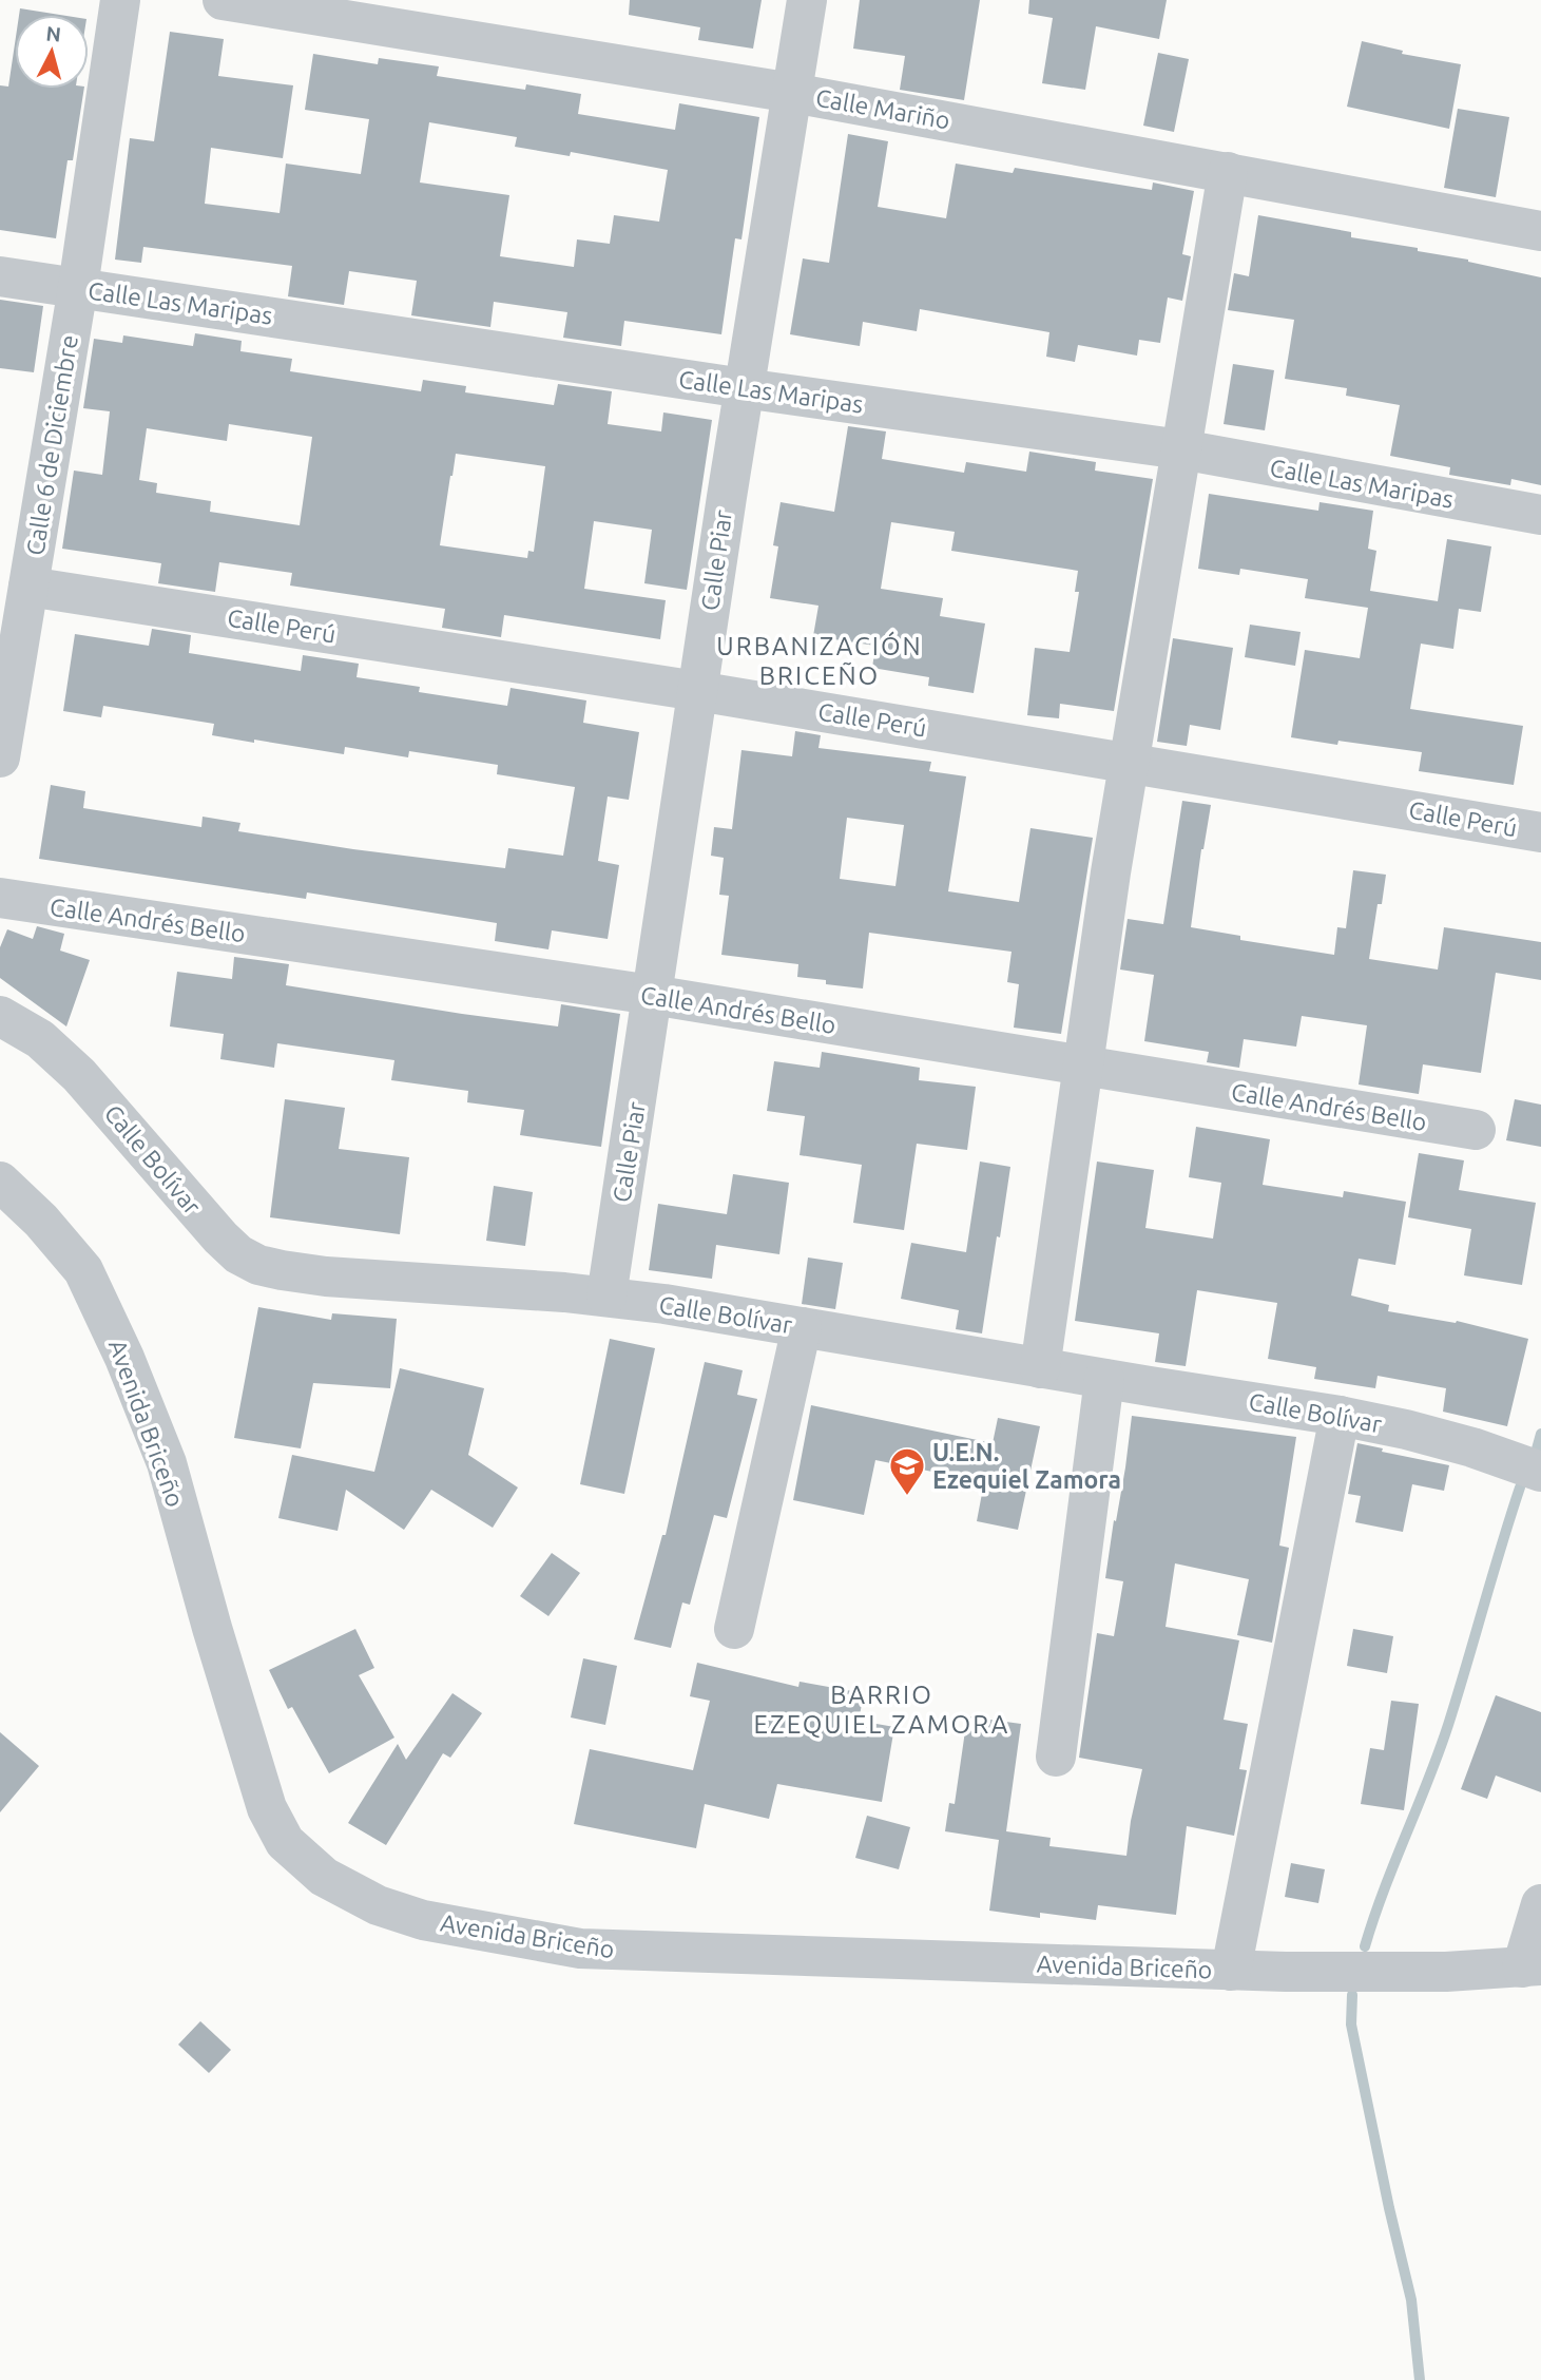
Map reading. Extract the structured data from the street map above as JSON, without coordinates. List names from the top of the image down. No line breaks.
{"streets":{"street":["Calle Mariño","Calle Las Maripas","Calle 6 de Diciembre","Calle Piar","Calle Perú","Calle Andrés Bello","Calle Bolívar","Avenida Briceño"]},"crossings":[["Calle Mariño","Calle Piar"],["Calle Las Maripas","Calle 6 de Diciembre"],["Calle Las Maripas","Calle Piar"],["Calle 6 de Diciembre","Calle Perú"],["Calle Piar","Calle Perú"],["Calle Piar","Calle Andrés Bello"],["Calle Piar","Calle Bolívar"]],"districts":["URBANIZACIÓN BRICEÑO","BARRIO EZEQUIEL ZAMORA"],"places":{"school or university":["U.E.N. Ezequiel Zamora"]},"north":"top"}
